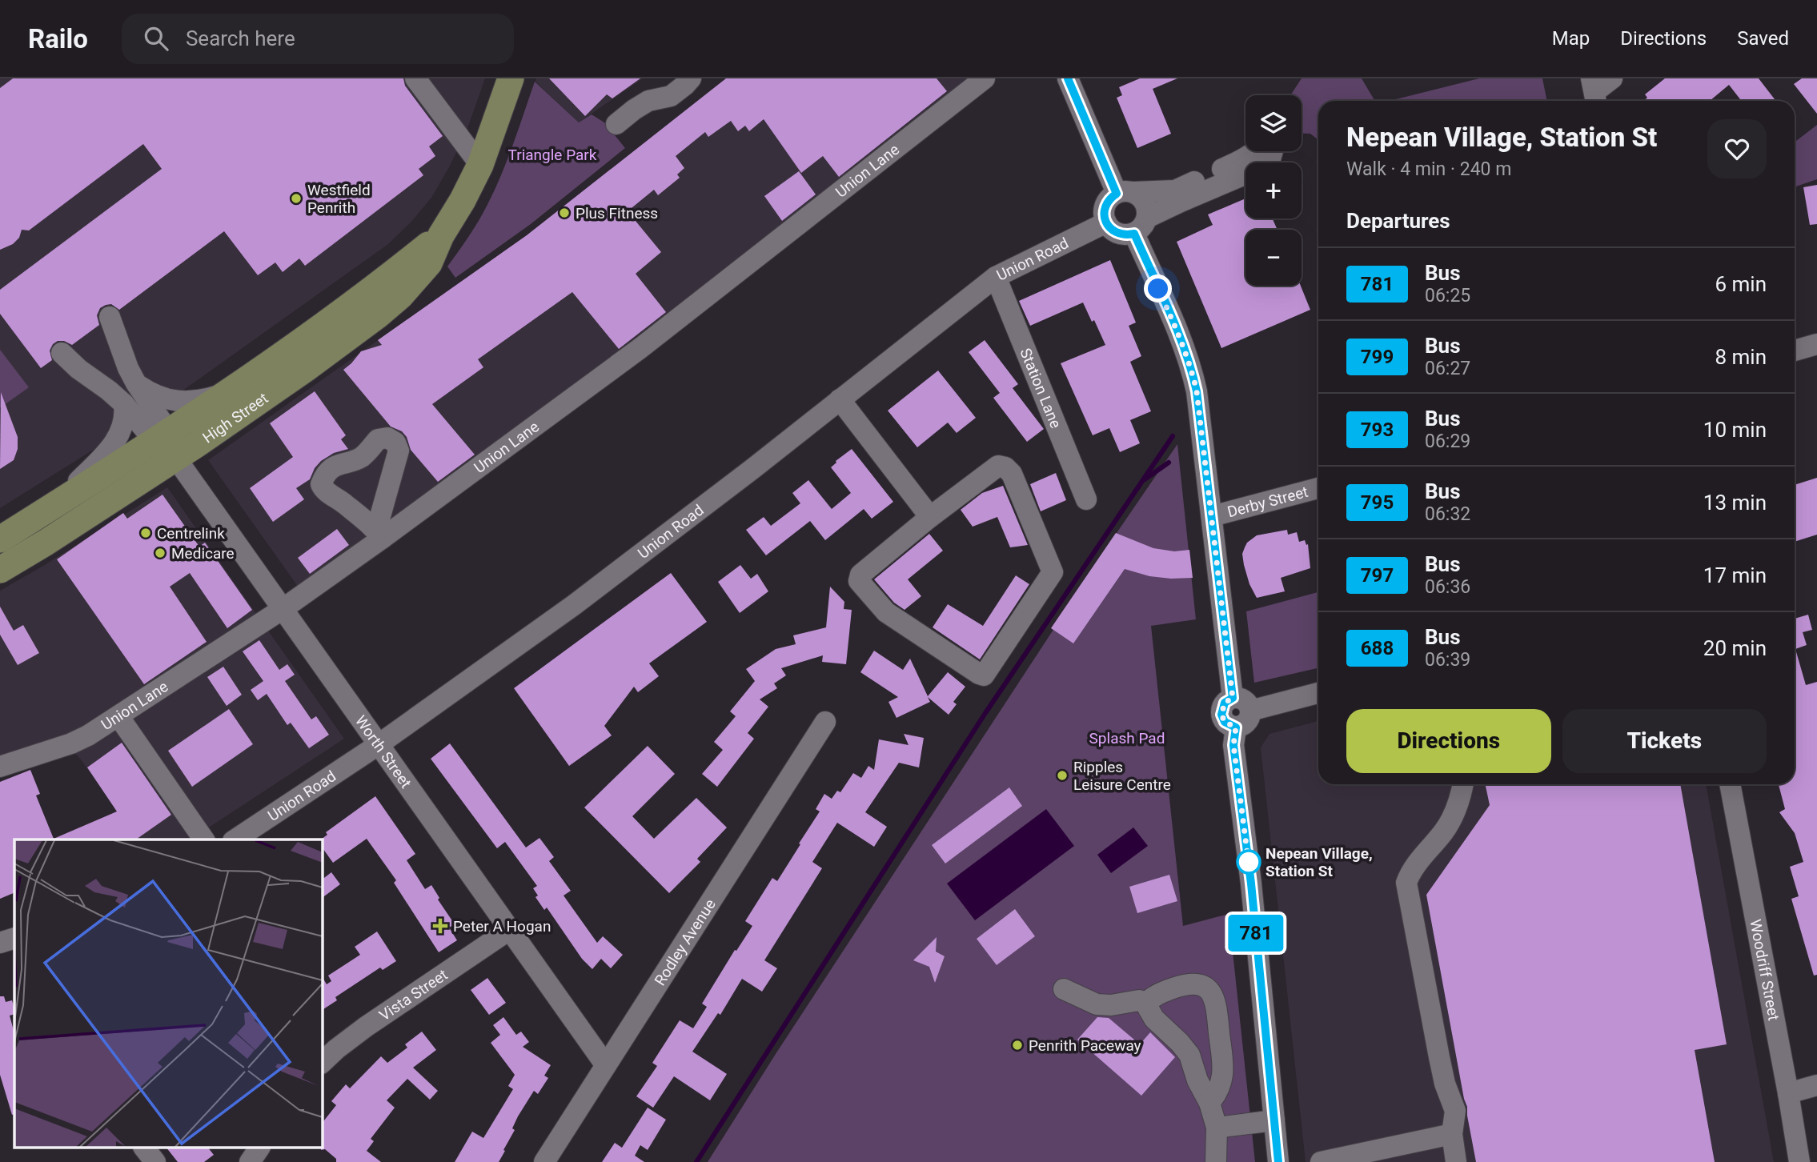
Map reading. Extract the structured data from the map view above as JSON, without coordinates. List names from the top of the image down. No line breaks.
{"streets":{"main road":["High Street"],"street":["Union Lane","Union Road","Station Lane","Derby Street","Worth Street","Rodley Avenue","Woodriff Street","Vista Street"]},"crossings":[["Union Lane","Worth Street"],["Union Road","Station Lane"],["Union Road","Worth Street"],["High Street","Worth Street"],["Worth Street","Rodley Avenue"],["Worth Street","Vista Street"]],"parks":["Triangle Park","Splash Pad"],"places":{"other":["Westfield Penrith","Plus Fitness","Centrelink","Medicare","Ripples Leisure Centre","Nepean Village, Station St","Penrith Paceway"],"health":["Peter A Hogan"]},"lines":["bus line 781"],"page":{"header":"Railo","search":"Search here","nav":["Map","Directions","Saved"],"on_map":"781","map_buttons":["+","−"],"heading":[["Nepean Village, Station St","Walk · 4 min · 240 m"],"Departures"],"list":[{"mark":"781","name":"Bus","note":"06:25","value":"6 min"},{"mark":"799","name":"Bus","note":"06:27","value":"8 min"},{"mark":"793","name":"Bus","note":"06:29","value":"10 min"},{"mark":"795","name":"Bus","note":"06:32","value":"13 min"},{"mark":"797","name":"Bus","note":"06:36","value":"17 min"},{"mark":"688","name":"Bus","note":"06:39","value":"20 min"}],"buttons":["Directions","Tickets"]}}
